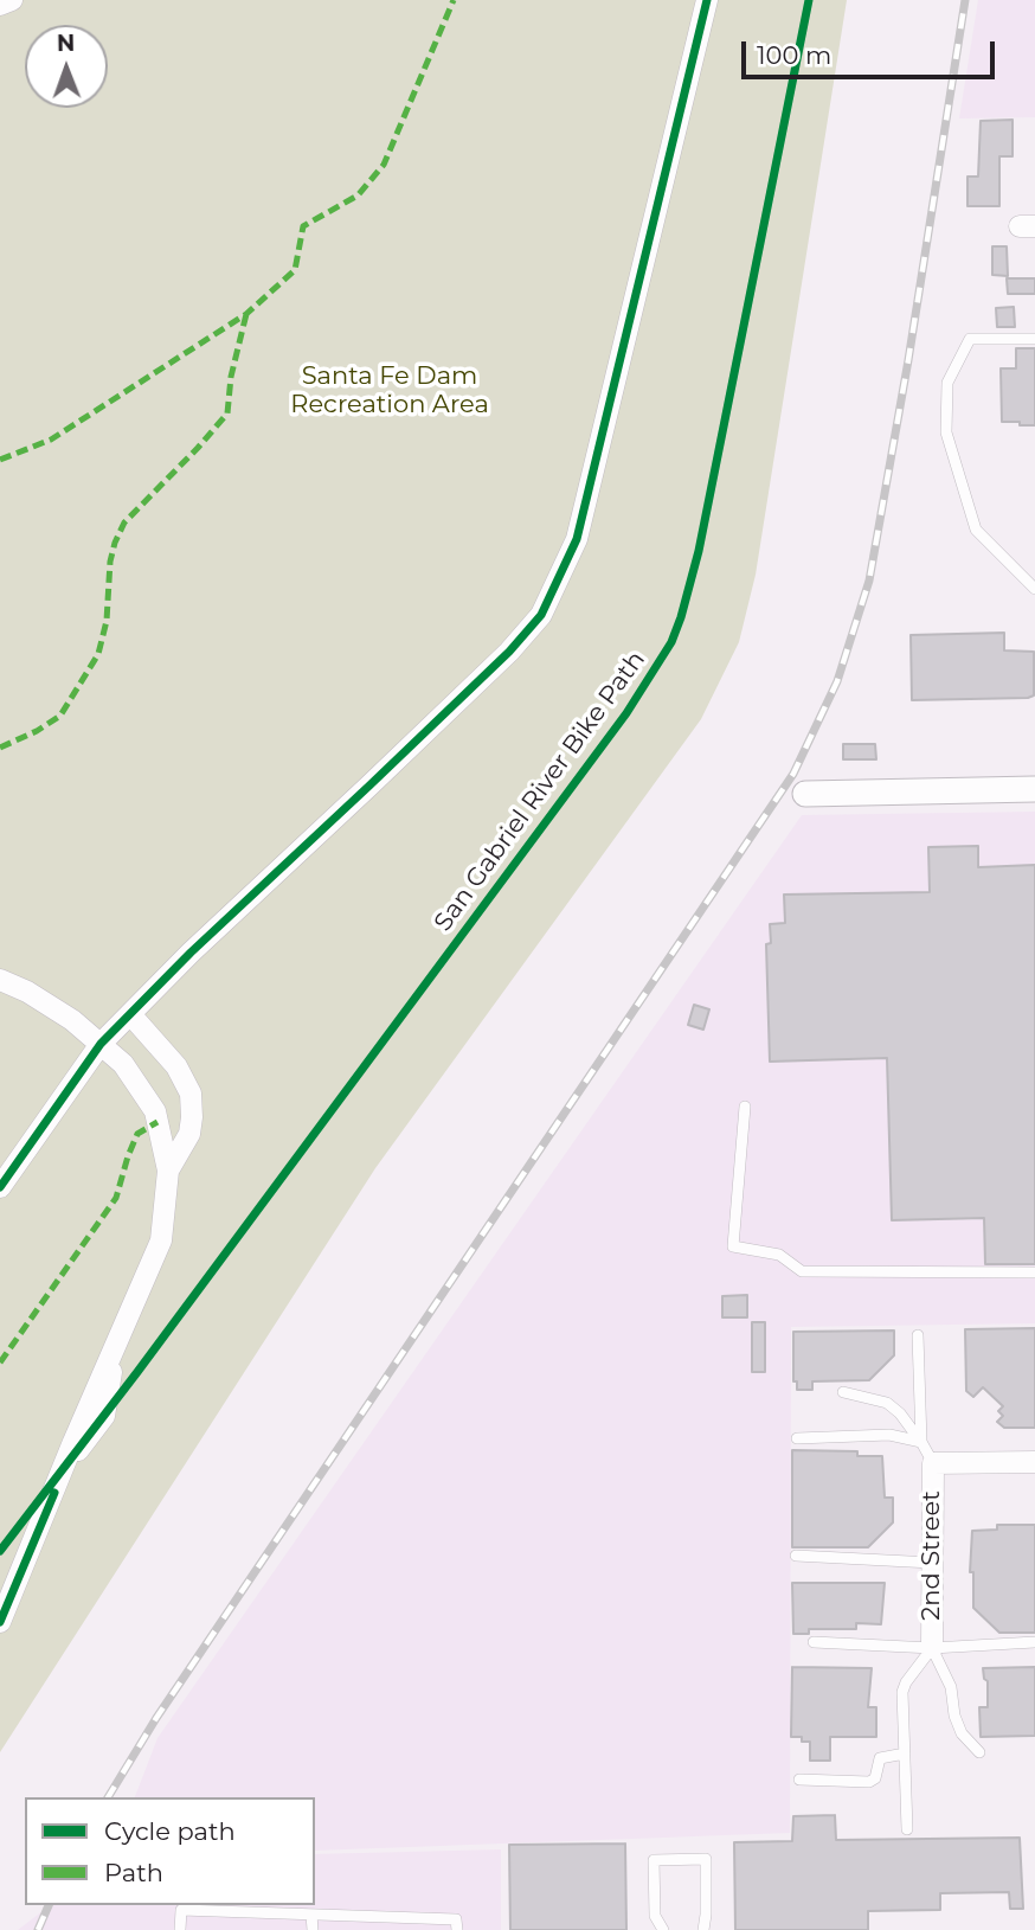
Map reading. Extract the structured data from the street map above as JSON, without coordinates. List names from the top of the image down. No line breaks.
{"streets":{"street":["2nd Street"],"cycle path":["San Gabriel River Bike Path"]},"parks":["Santa Fe Dam Recreation Area"],"legend":["Cycle path","Path"],"scale_bar":"100 m","north":"top"}
